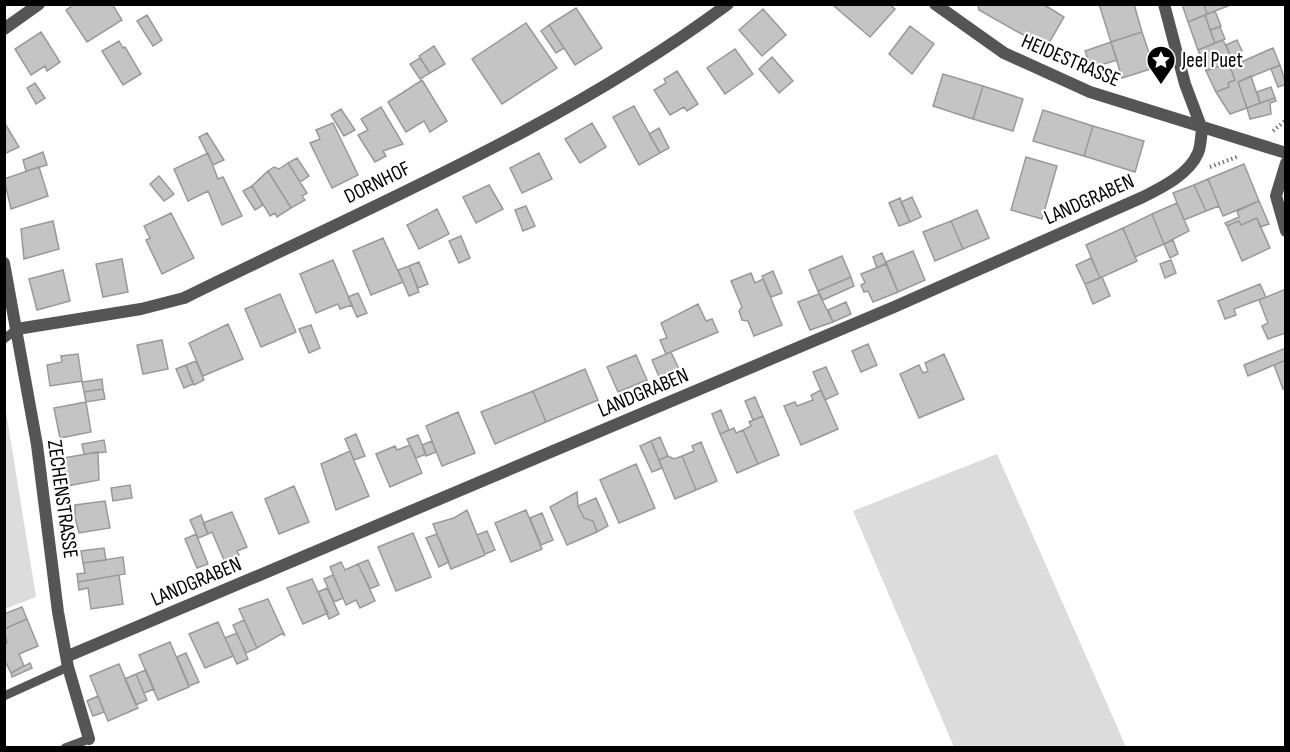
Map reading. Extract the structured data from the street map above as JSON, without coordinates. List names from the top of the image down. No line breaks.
{"streets":{"street":["HEIDESTRASSE","DORNHOF","LANDGRABEN","ZECHENSTRASSE"]},"crossings":[["HEIDESTRASSE","LANDGRABEN"],["DORNHOF","ZECHENSTRASSE"],["LANDGRABEN","ZECHENSTRASSE"]],"places":{"place":["Jeel Puet"]}}
